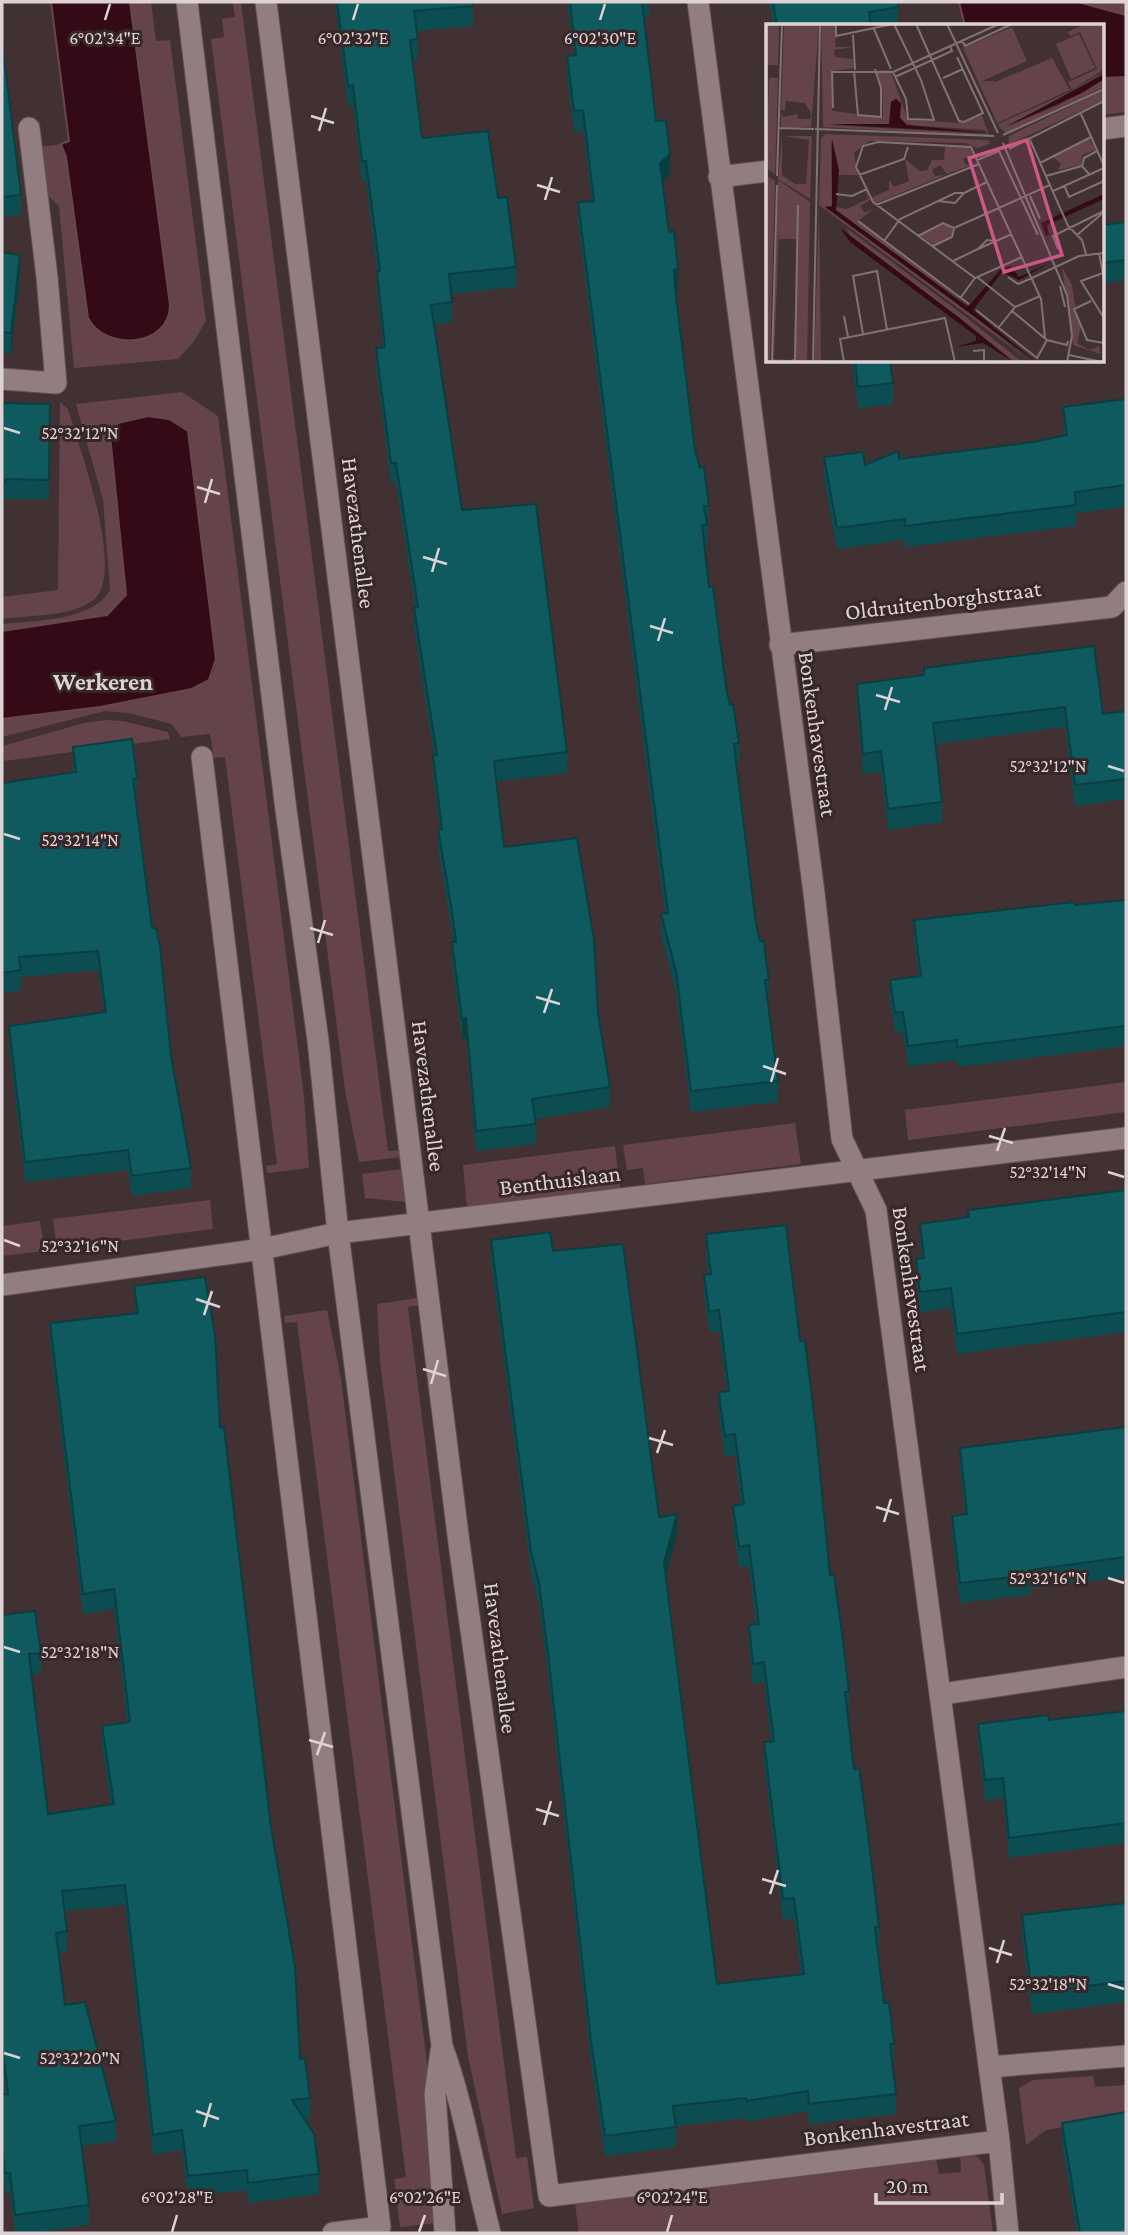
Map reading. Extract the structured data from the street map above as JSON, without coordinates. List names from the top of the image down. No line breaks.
{"streets":{"street":["Havezathenallee","Oldruitenborghstraat","Bonkenhavestraat","Benthuislaan"]},"crossings":[["Havezathenallee","Bonkenhavestraat"],["Havezathenallee","Benthuislaan"],["Oldruitenborghstraat","Bonkenhavestraat"],["Bonkenhavestraat","Benthuislaan"]],"districts":["Werkeren"],"scale_bar":"20 m","coordinates":["6°02'34\"E","6°02'32\"E","6°02'30\"E","52°32'12\"N","52°32'14\"N","52°32'16\"N","52°32'18\"N","52°32'20\"N","6°02'28\"E","6°02'26\"E","6°02'24\"E"]}
